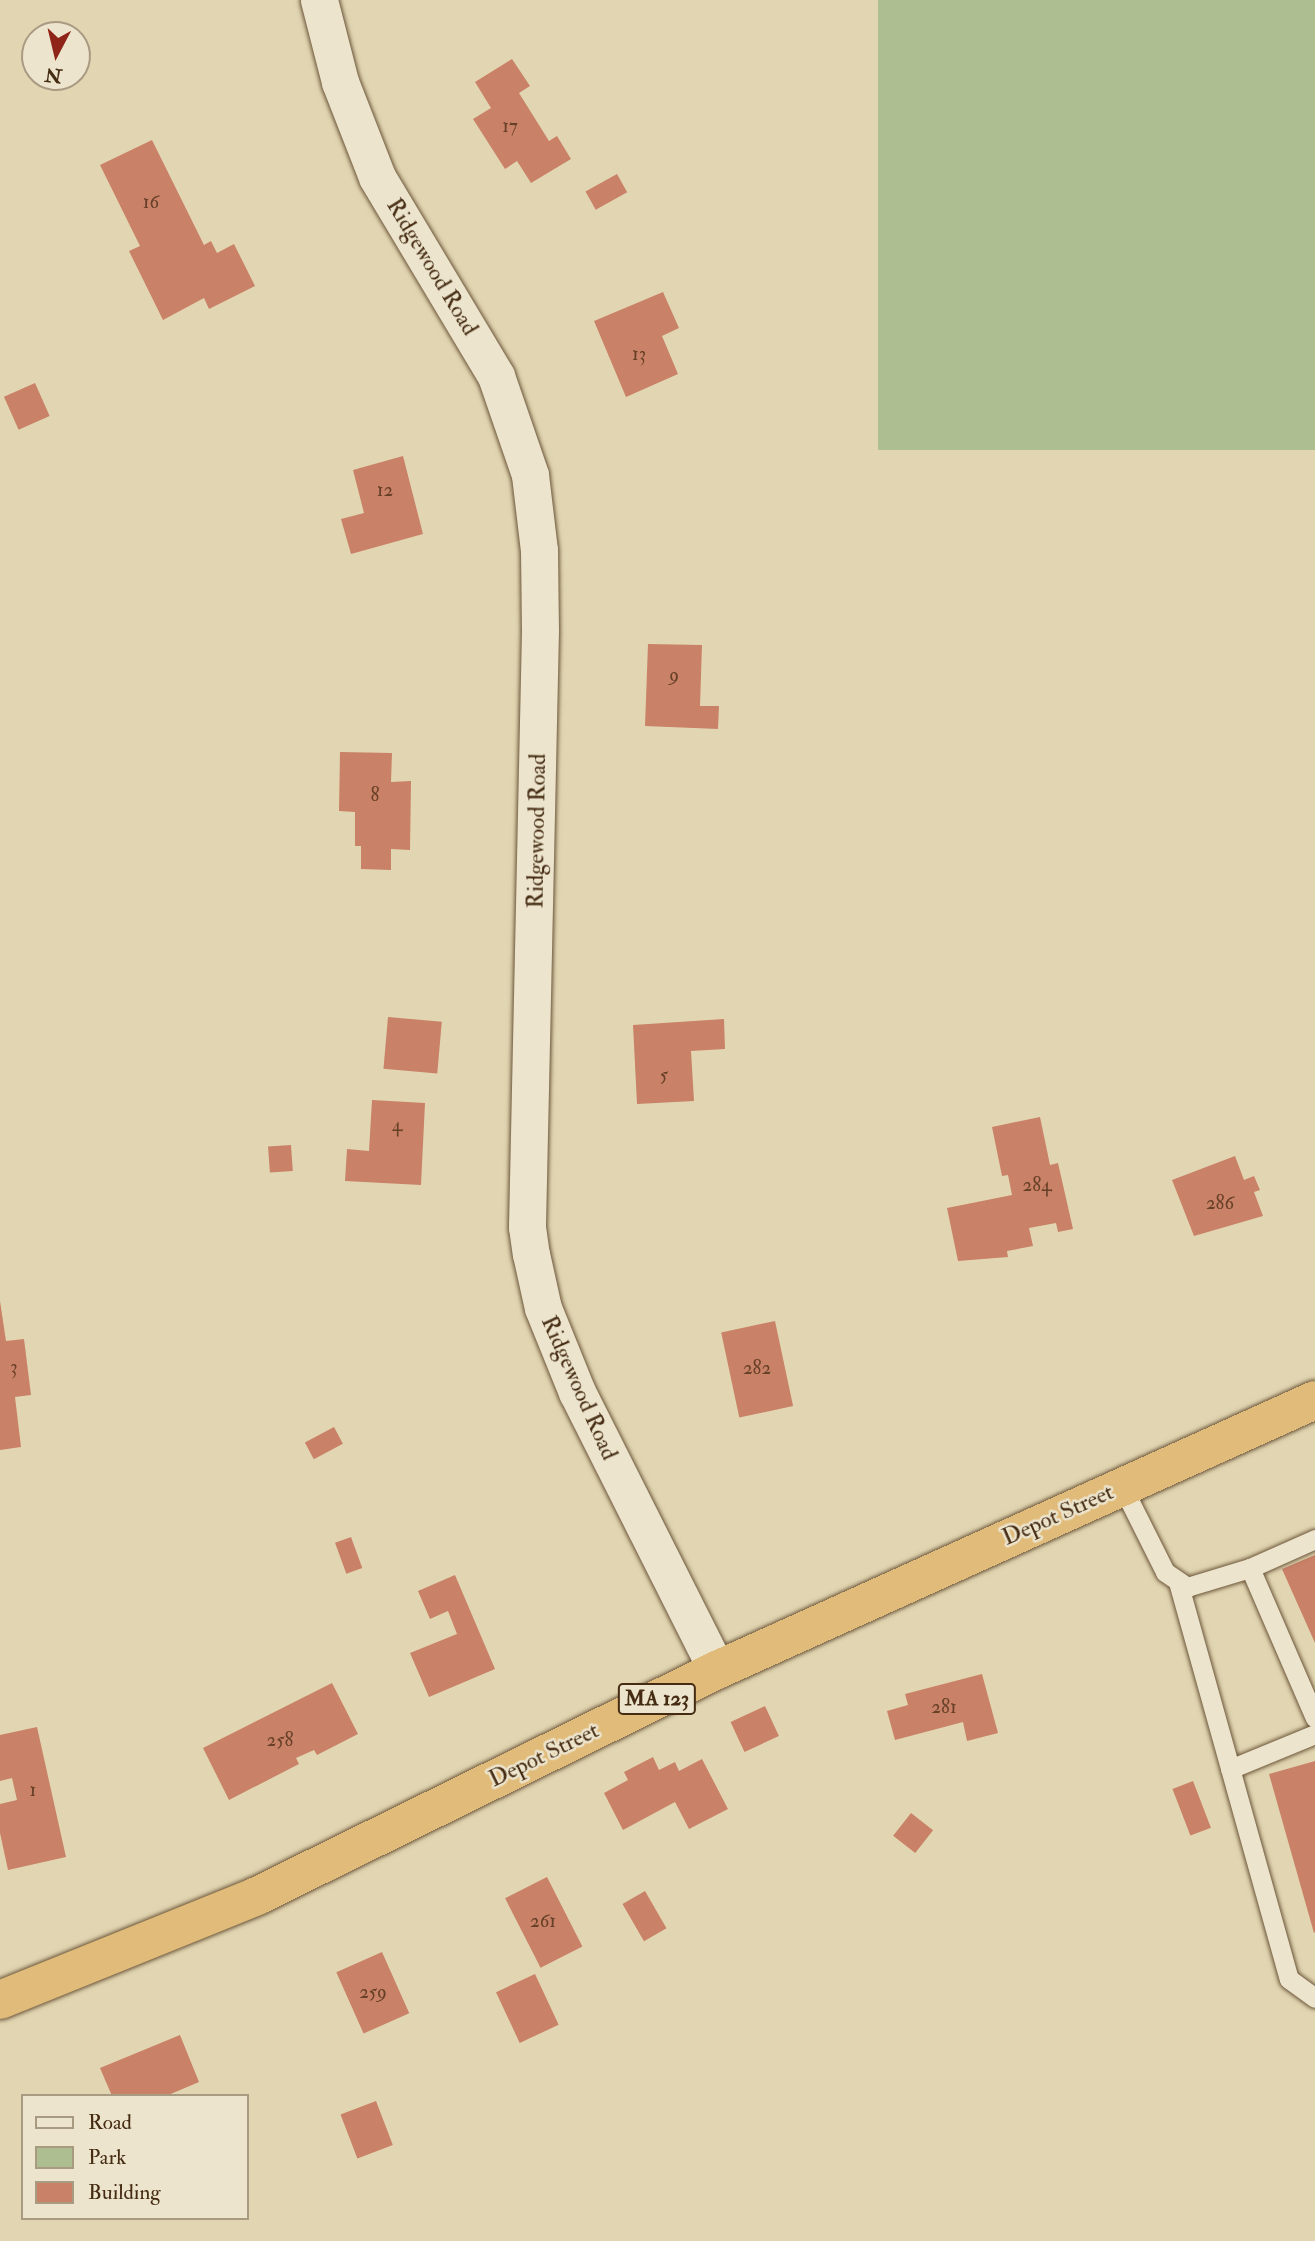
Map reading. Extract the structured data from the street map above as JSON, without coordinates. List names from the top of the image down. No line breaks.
{"streets":{"highway":["Depot Street","MA 123"],"street":["Ridgewood Road"]},"crossings":[["Ridgewood Road","Depot Street"]],"house_numbers":["17","16","13","12","9","8","5","4","284","286","3","282","281","258","1","261","259"],"legend":["Road","Park","Building"],"north":"bottom"}
